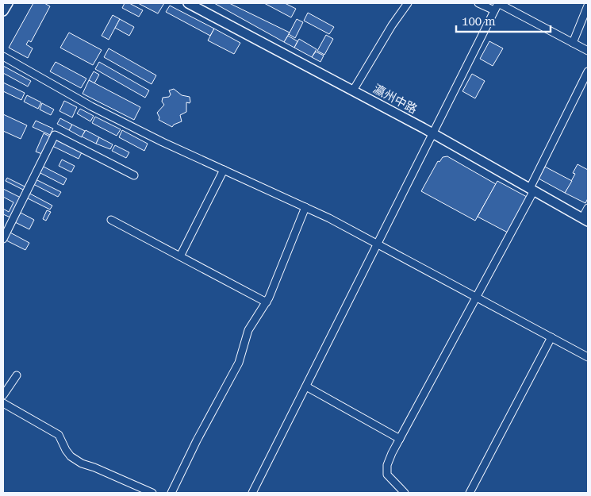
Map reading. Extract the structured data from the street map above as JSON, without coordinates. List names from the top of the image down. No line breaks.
{"streets":{"main road":["瀛州中路"]},"scale_bar":"100 m"}
